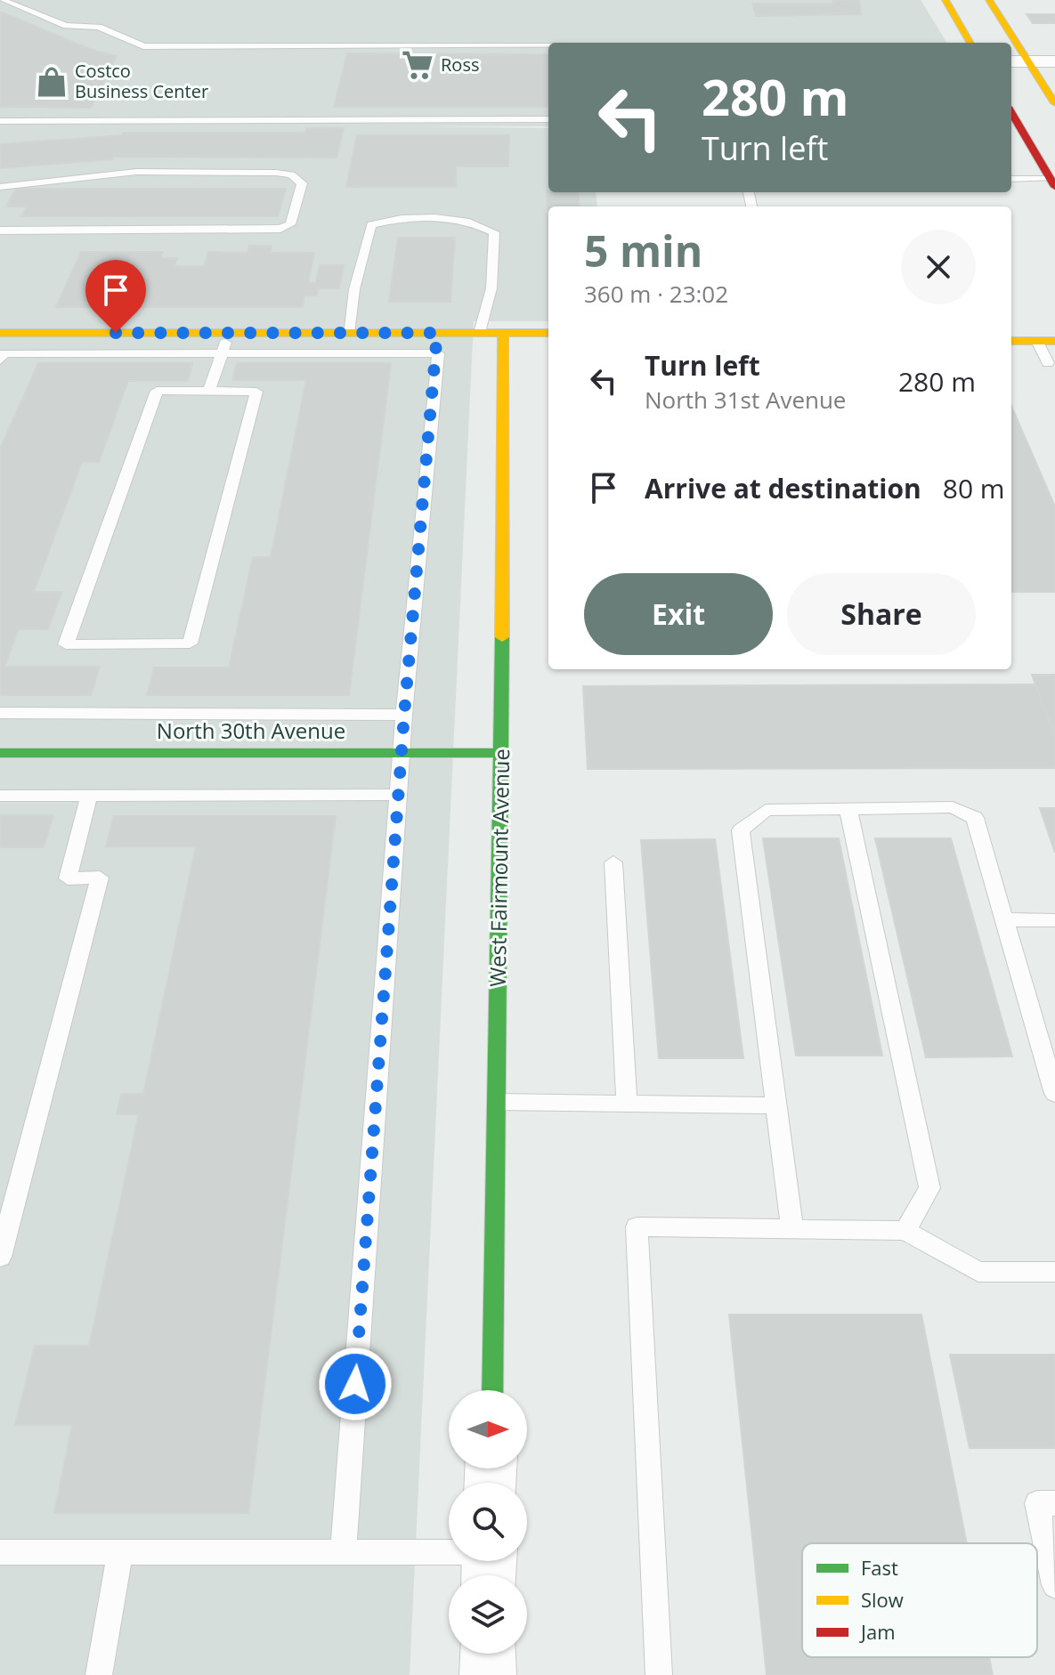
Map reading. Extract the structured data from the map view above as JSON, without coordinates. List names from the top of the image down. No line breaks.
{"streets":{"street":["North 30th Avenue","West Fairmount Avenue"]},"crossings":[["North 30th Avenue","West Fairmount Avenue"]],"places":{"supermarket":["Ross"],"shop":["Costco Business Center"]},"legend":["Fast","Slow","Jam"],"north":"right","page":{"turn":["280 m","Turn left"],"heading":["5 min","360 m · 23:02"],"list":[{"name":"Turn left","note":"North 31st Avenue","value":"280 m"},{"name":"Arrive at destination","value":"80 m"}],"buttons":["Exit","Share"]}}
